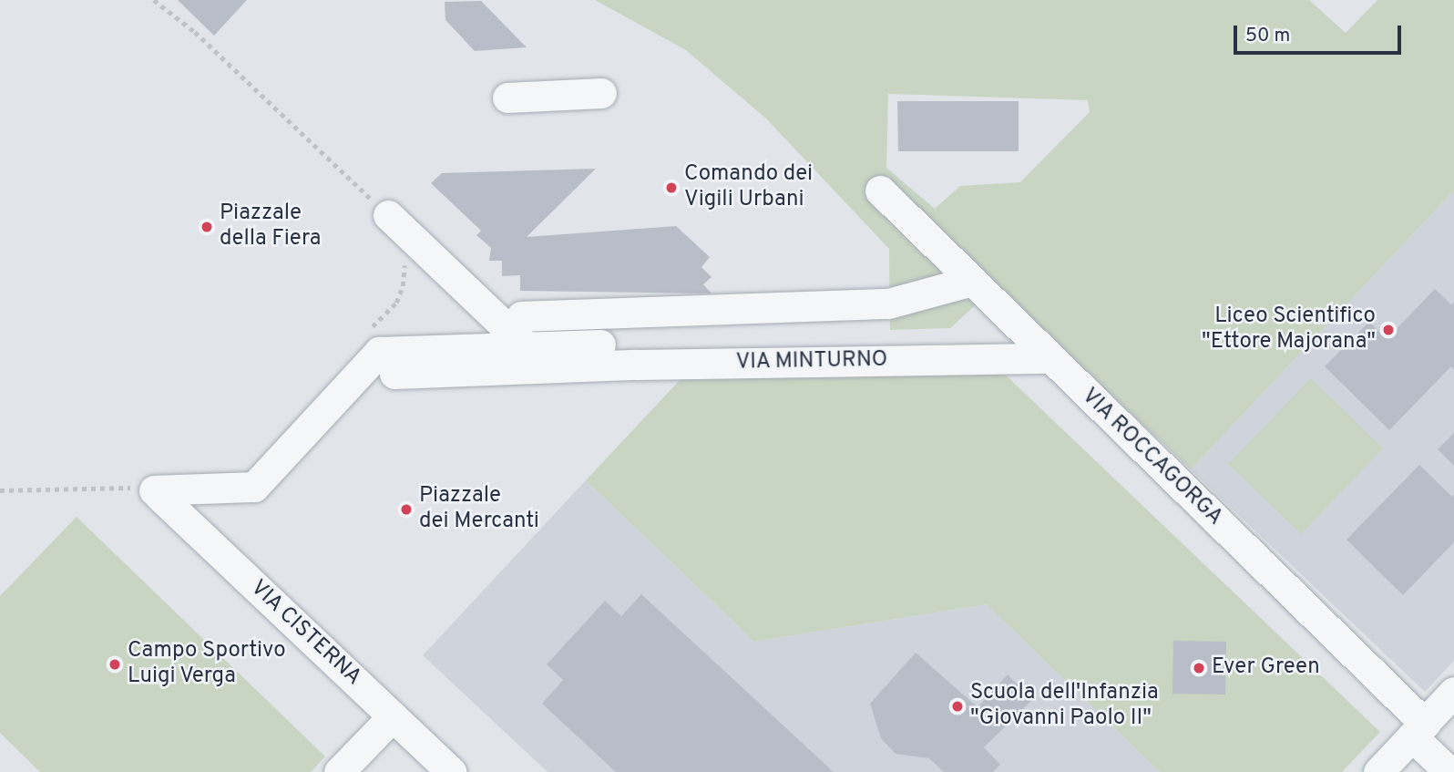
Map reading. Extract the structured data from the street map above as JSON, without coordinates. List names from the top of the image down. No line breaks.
{"streets":{"street":["VIA MINTURNO","VIA ROCCAGORGA","VIA CISTERNA"]},"crossings":[["VIA MINTURNO","VIA ROCCAGORGA"],["VIA MINTURNO","VIA CISTERNA"]],"places":["Comando dei Vigili Urbani","Piazzale della Fiera","Liceo Scientifico \"Ettore Majorana\"","Piazzale dei Mercanti","Campo Sportivo Luigi Verga","Ever Green","Scuola dell'Infanzia \"Giovanni Paolo II\""],"scale_bar":"50 m"}
